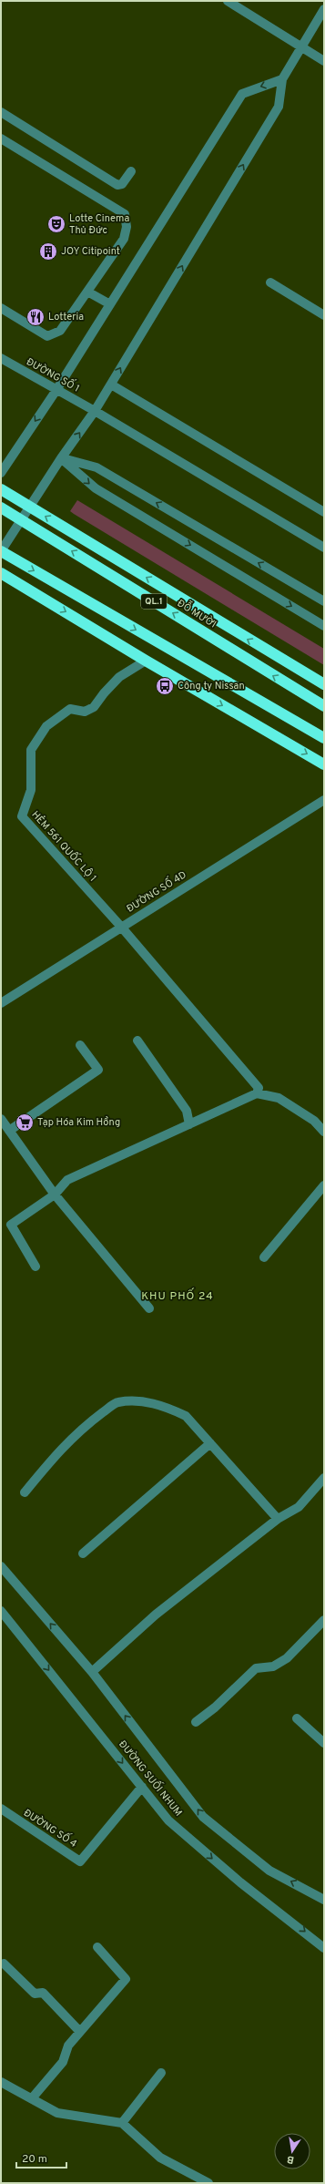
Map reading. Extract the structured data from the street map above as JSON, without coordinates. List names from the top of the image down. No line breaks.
{"streets":{"highway":["QL.1","ĐỖ MƯỜI"],"street":["ĐƯỜNG SỐ 1","HẺM 561 QUỐC LỘ 1","ĐƯỜNG SỐ 4D","ĐƯỜNG SUỐI NHUM","ĐƯỜNG SỐ 4"]},"crossings":[["QL.1","ĐỖ MƯỜI"],["HẺM 561 QUỐC LỘ 1","ĐƯỜNG SỐ 4D"],["ĐƯỜNG SUỐI NHUM","ĐƯỜNG SỐ 4"]],"districts":["KHU PHỐ 24"],"places":{"theatre":["Lotte Cinema Thủ Đức"],"building":["JOY Citipoint"],"restaurant":["Lotteria"],"bus stop":["Công ty Nissan"],"supermarket":["Tạp Hóa Kim Hồng"]},"scale_bar":"20 m","north":"bottom"}
